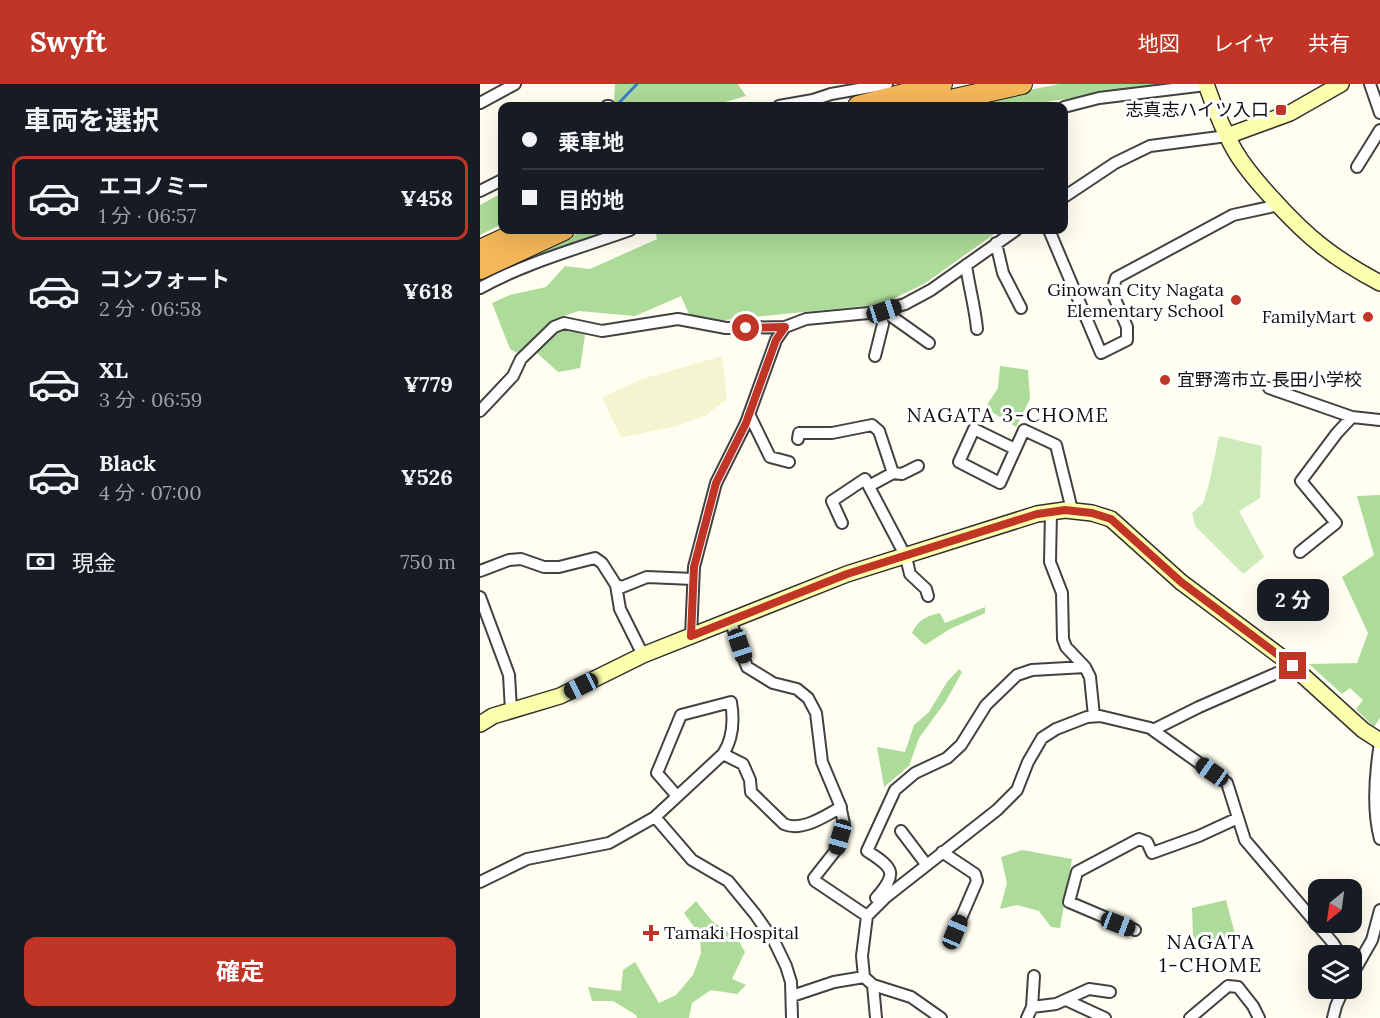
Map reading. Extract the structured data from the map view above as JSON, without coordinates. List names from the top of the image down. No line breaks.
{"districts":["NAGATA 3-CHOME","NAGATA 1-CHOME"],"places":{"transit":["志真志ハイツ入口"],"other":["Ginowan City Nagata Elementary School","FamilyMart","宜野湾市立 長田小学校"],"health":["Tamaki Hospital"]},"north":"bottom left","page":{"header":"Swyft","nav":["地図","レイヤ","共有"],"heading":"車両を選択","banner":["乗車地","目的地"],"list":[{"name":"エコノミー","note":"1 分 · 06:57","value":"¥458"},{"name":"コンフォート","note":"2 分 · 06:58","value":"¥618"},{"name":"XL","note":"3 分 · 06:59","value":"¥779"},{"name":"Black","note":"4 分 · 07:00","value":"¥526"}],"pay":["現金","750 m"],"bubble":"2 分","buttons":"確定"}}
